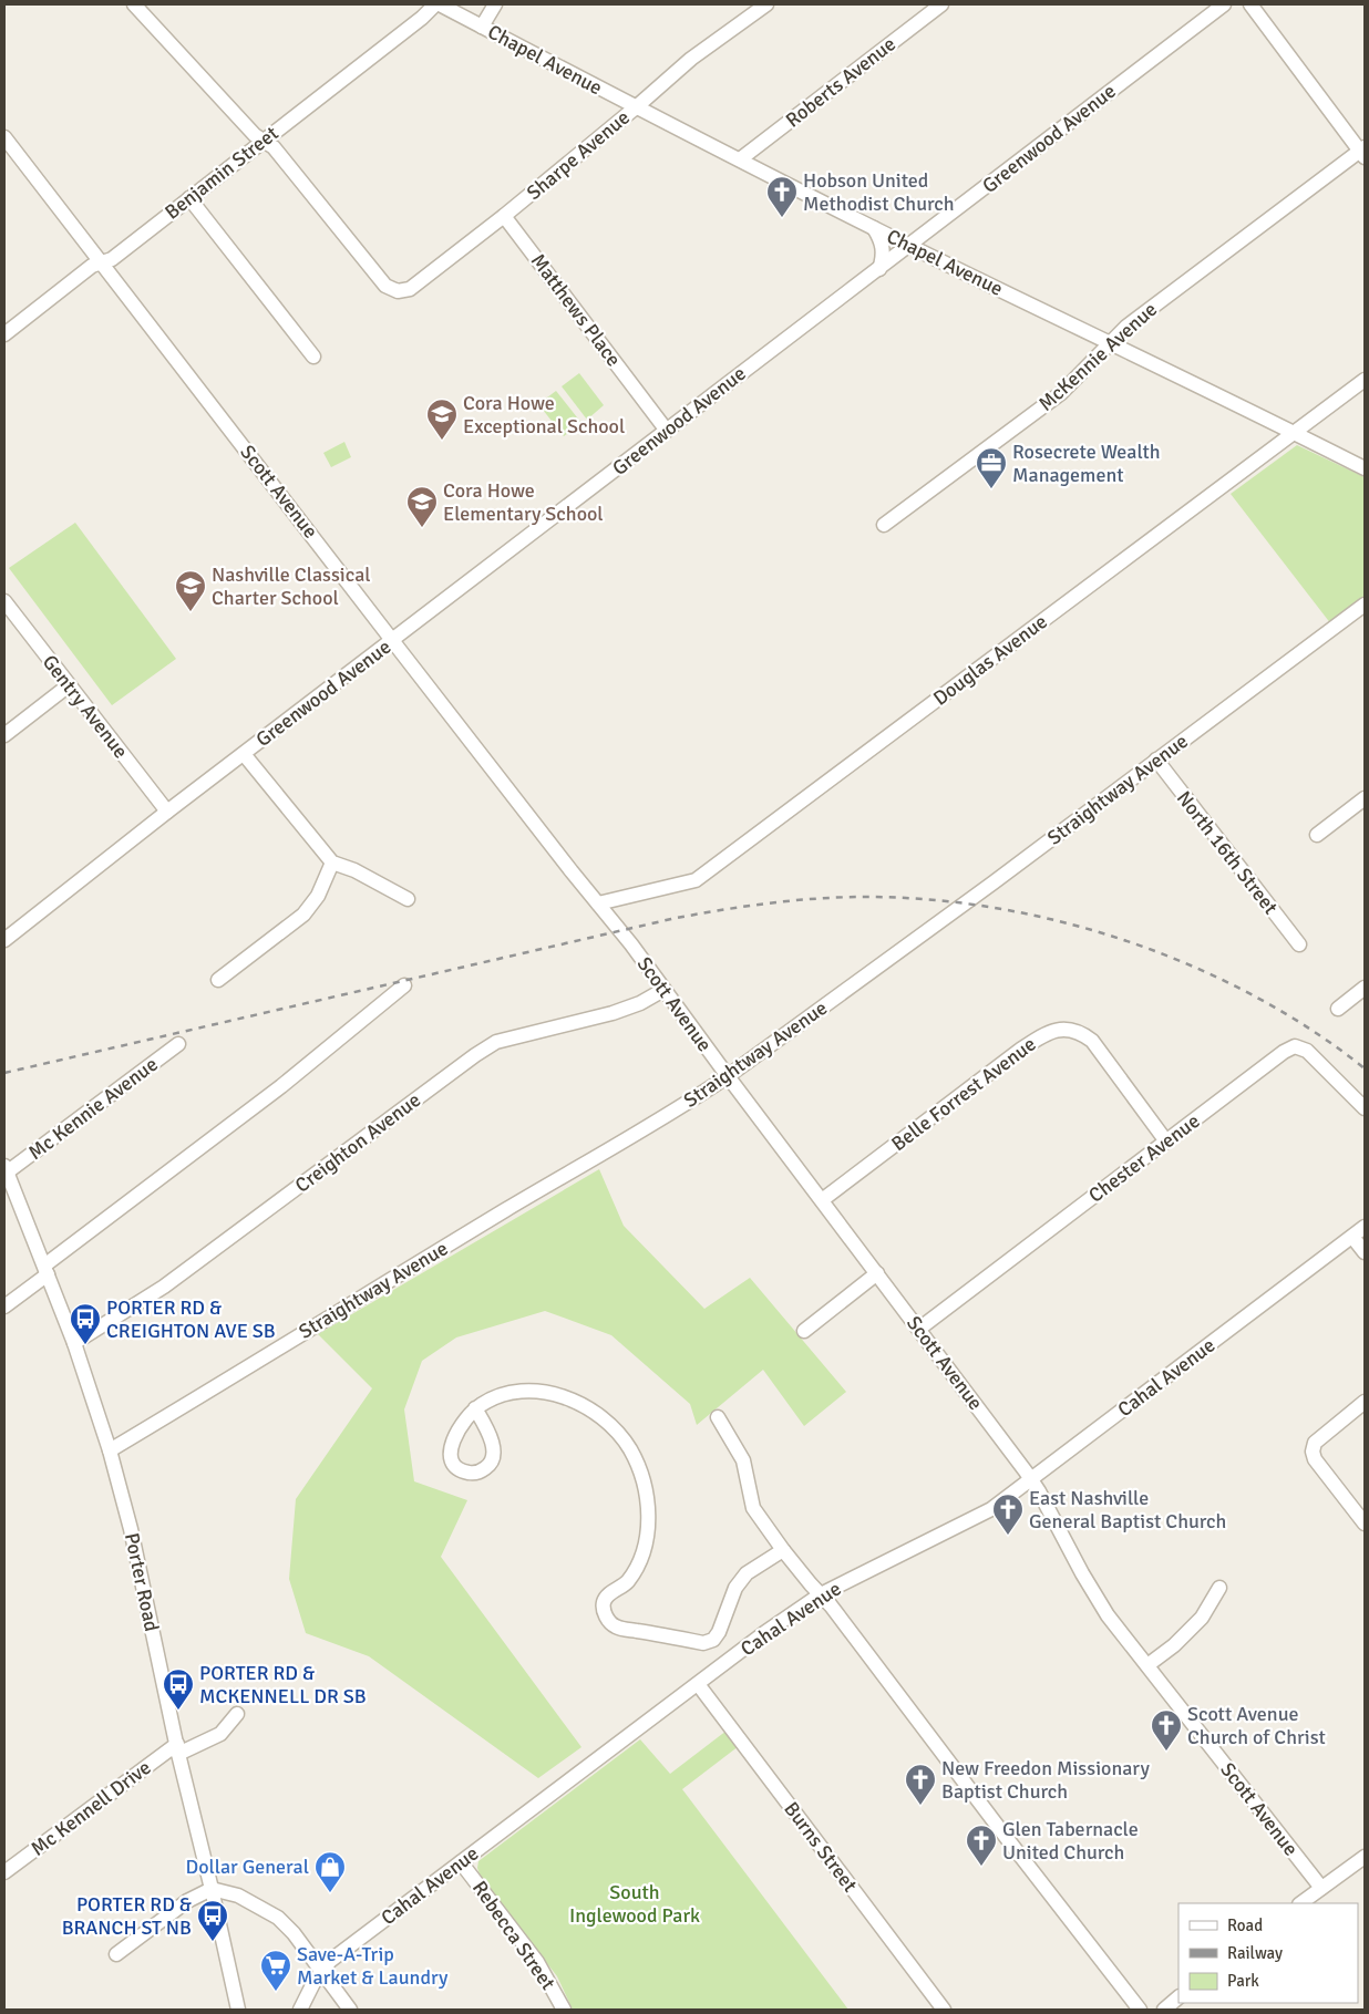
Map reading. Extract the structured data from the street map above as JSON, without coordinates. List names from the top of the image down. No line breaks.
{"streets":{"street":["Chapel Avenue","Roberts Avenue","Greenwood Avenue","Sharpe Avenue","Benjamin Street","Matthews Place","McKennie Avenue","Scott Avenue","Douglas Avenue","Gentry Avenue","Straightway Avenue","North 16th Street","Belle Forrest Avenue","Mc Kennie Avenue","Creighton Avenue","Chester Avenue","Cahal Avenue","Porter Road","Mc Kennell Drive","Burns Street","Rebecca Street"]},"crossings":[["Chapel Avenue","Roberts Avenue"],["Chapel Avenue","Greenwood Avenue"],["Chapel Avenue","Sharpe Avenue"],["Chapel Avenue","McKennie Avenue"],["Chapel Avenue","Douglas Avenue"],["Greenwood Avenue","Matthews Place"],["Greenwood Avenue","Scott Avenue"],["Greenwood Avenue","Gentry Avenue"],["Sharpe Avenue","Benjamin Street"],["Sharpe Avenue","Matthews Place"],["Benjamin Street","Scott Avenue"],["Scott Avenue","Douglas Avenue"],["Scott Avenue","Straightway Avenue"],["Scott Avenue","Belle Forrest Avenue"],["Scott Avenue","Creighton Avenue"],["Scott Avenue","Chester Avenue"],["Scott Avenue","Cahal Avenue"],["Straightway Avenue","North 16th Street"],["Straightway Avenue","Porter Road"],["Belle Forrest Avenue","Chester Avenue"],["Mc Kennie Avenue","Porter Road"],["Creighton Avenue","Porter Road"],["Cahal Avenue","Burns Street"],["Cahal Avenue","Rebecca Street"],["Porter Road","Mc Kennell Drive"]],"parks":["South Inglewood Park"],"places":{"church":["Hobson United Methodist Church","East Nashville General Baptist Church","Scott Avenue Church of Christ","New Freedon Missionary Baptist Church","Glen Tabernacle United Church"],"school or university":["Cora Howe Exceptional School","Cora Howe Elementary School","Nashville Classical Charter School"],"office":["Rosecrete Wealth Management"],"bus stop":["PORTER RD & CREIGHTON AVE SB","PORTER RD & MCKENNELL DR SB","PORTER RD & BRANCH ST NB"],"shop":["Dollar General"],"supermarket":["Save-A-Trip Market & Laundry"]},"legend":["Road","Railway","Park"]}
